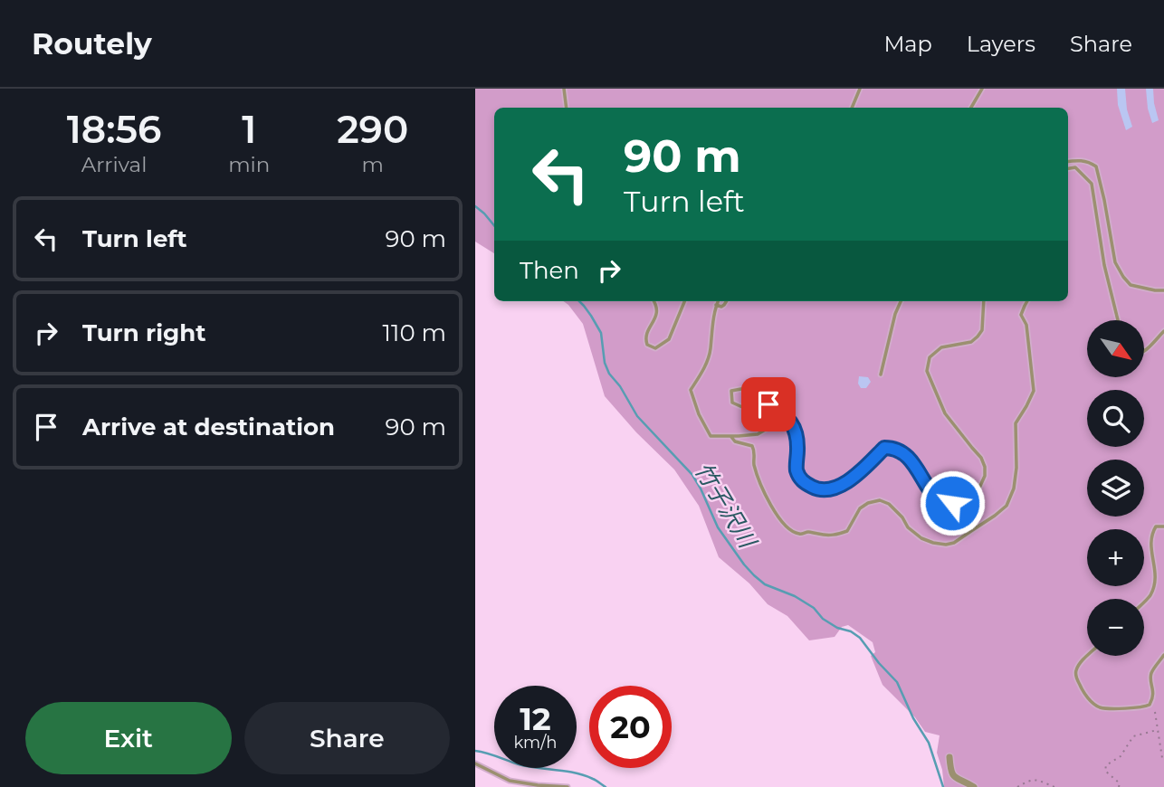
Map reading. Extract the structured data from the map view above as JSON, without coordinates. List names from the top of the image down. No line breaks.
{"water":["竹子沢川"],"north":"bottom right","page":{"header":"Routely","nav":["Map","Layers","Share"],"eta":["18:56","Arrival","1","min","290","m"],"turn":["90 m","Turn left"],"list":[{"name":"Turn left","value":"90 m"},{"name":"Turn right","value":"110 m"},{"name":"Arrive at destination","value":"90 m"}],"then":"Then","map_buttons":["+","−"],"speed":"12 km/h","limit":"20","buttons":["Exit","Share"]}}
